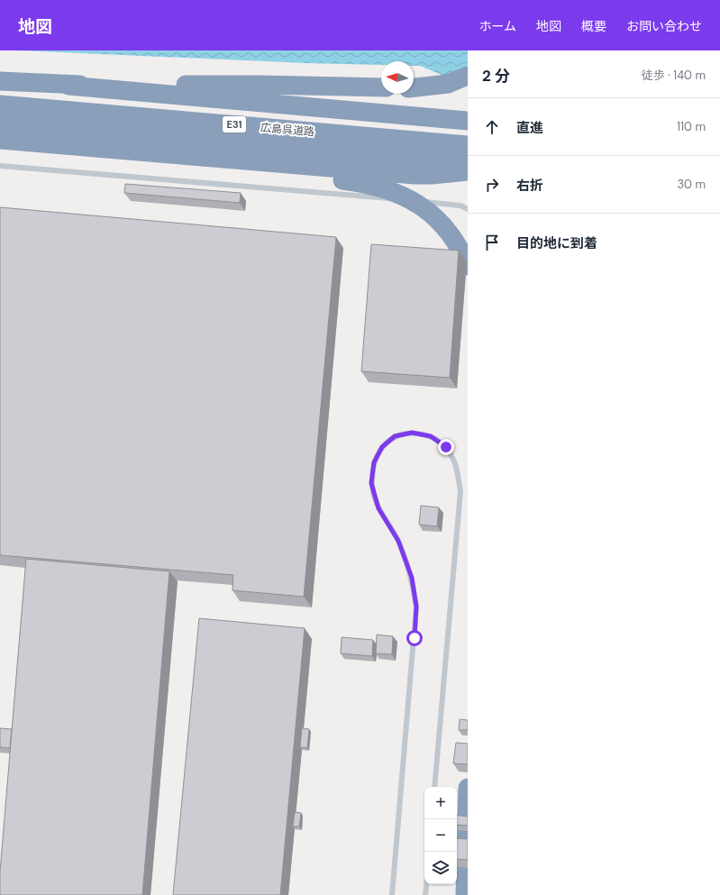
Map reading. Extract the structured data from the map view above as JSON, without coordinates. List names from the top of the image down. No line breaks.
{"streets":{"highway":["E31","広島呉道路"]},"north":"left","page":{"header":"地図","nav":["ホーム","地図","概要","お問い合わせ"],"heading":["2 分","徒歩 · 140 m"],"list":[["直進","110 m"],["右折","30 m"],"目的地に到着"],"map_buttons":["+","−"]}}
